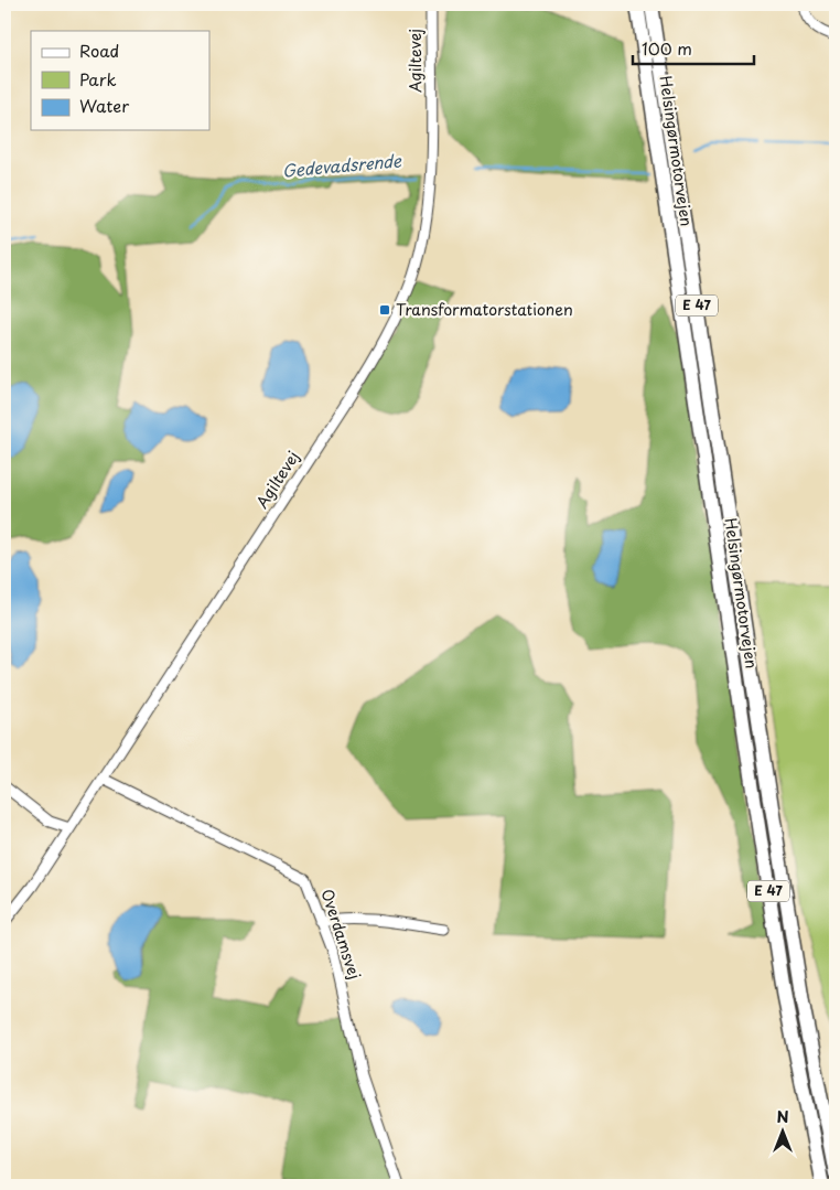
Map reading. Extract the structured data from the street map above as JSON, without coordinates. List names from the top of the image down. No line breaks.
{"streets":{"highway":["Helsingørmotorvejen","E 47"],"street":["Agiltevej","Overdamsvej"]},"crossings":[["Agiltevej","Overdamsvej"]],"water":["Gedevadsrende"],"places":{"transit":["Transformatorstationen"]},"legend":["Road","Park","Water"],"scale_bar":"100 m","north":"top"}
